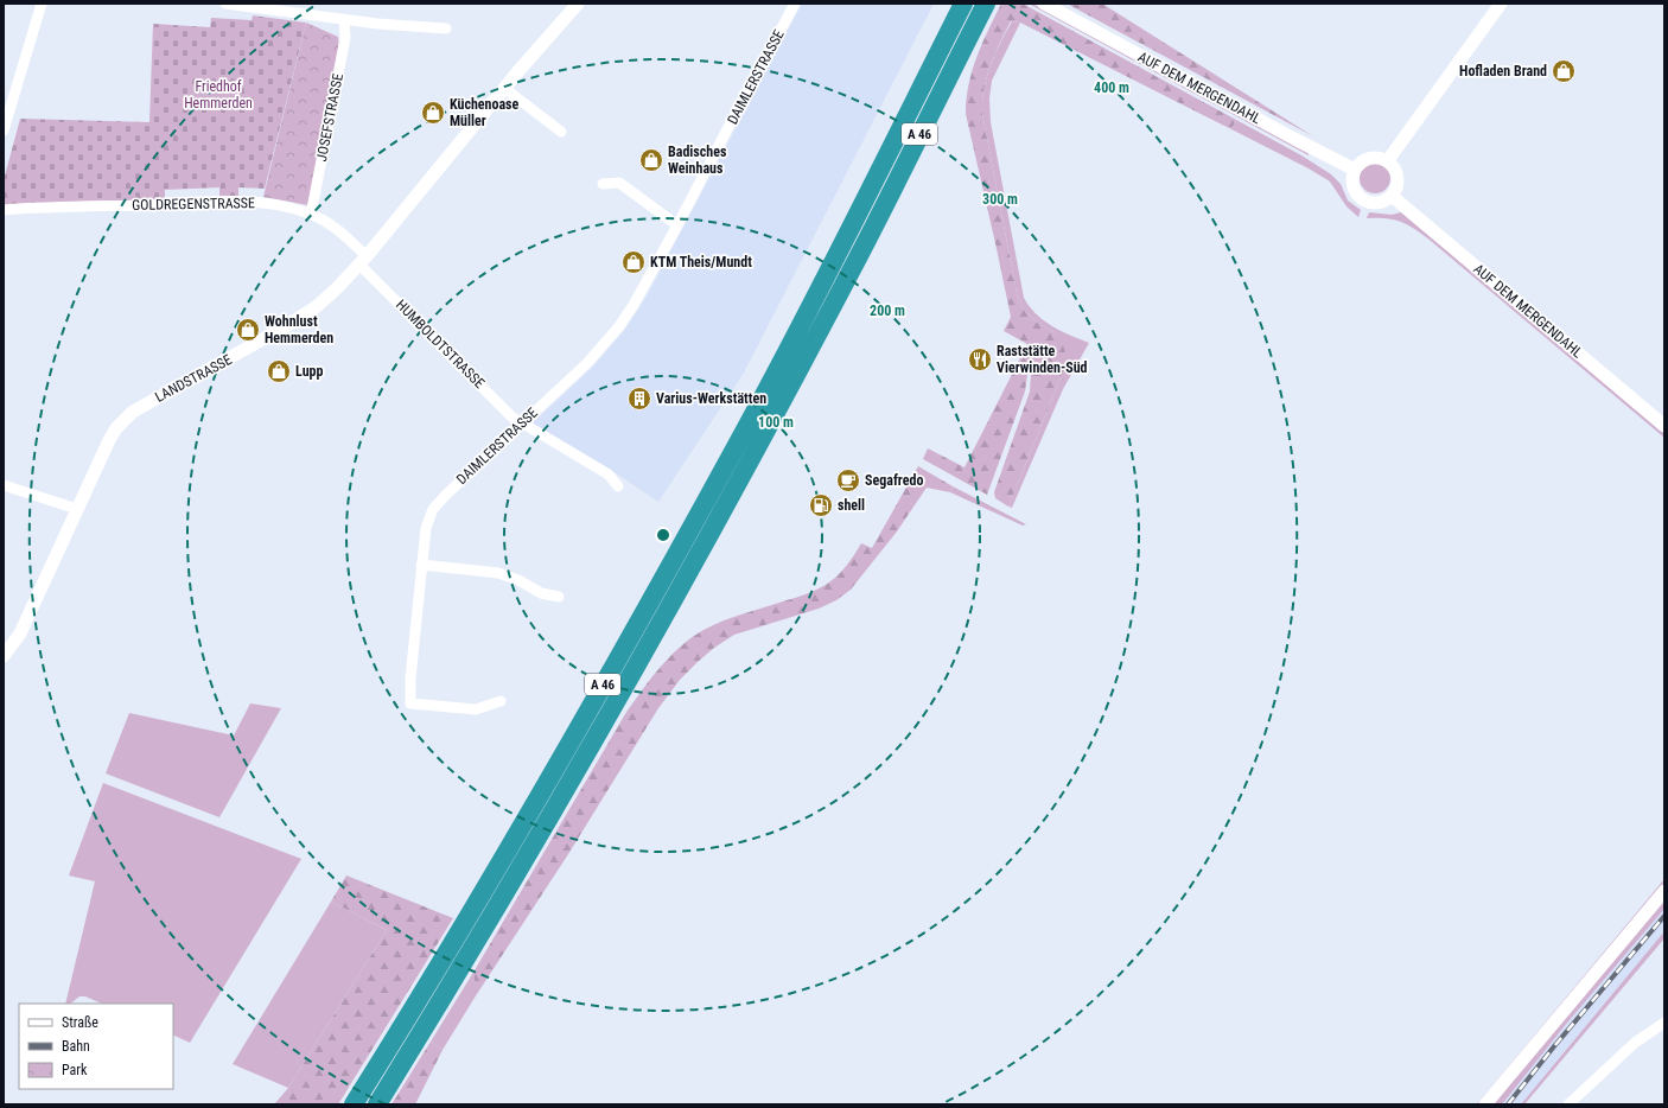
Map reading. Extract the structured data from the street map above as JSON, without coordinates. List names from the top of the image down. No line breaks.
{"streets":{"highway":["A 46"],"street":["DAIMLERSTRASSE","AUF DEM MERGENDAHL","JOSEFSTRASSE","GOLDREGENSTRASSE","HUMBOLDTSTRASSE","LANDSTRASSE"]},"crossings":[["DAIMLERSTRASSE","HUMBOLDTSTRASSE"],["JOSEFSTRASSE","GOLDREGENSTRASSE"],["GOLDREGENSTRASSE","HUMBOLDTSTRASSE"],["GOLDREGENSTRASSE","LANDSTRASSE"],["HUMBOLDTSTRASSE","LANDSTRASSE"]],"parks":["Friedhof Hemmerden"],"places":{"shop":["Hofladen Brand","Küchenoase Müller","Badisches Weinhaus","KTM Theis/Mundt","Wohnlust Hemmerden","Lupp"],"restaurant":["Raststätte Vierwinden-Süd"],"building":["Varius-Werkstätten"],"cafe":["Segafredo"],"fuel station":["shell"]},"legend":["Straße","Bahn","Park"],"rings":["400 m","300 m","200 m","100 m"]}
